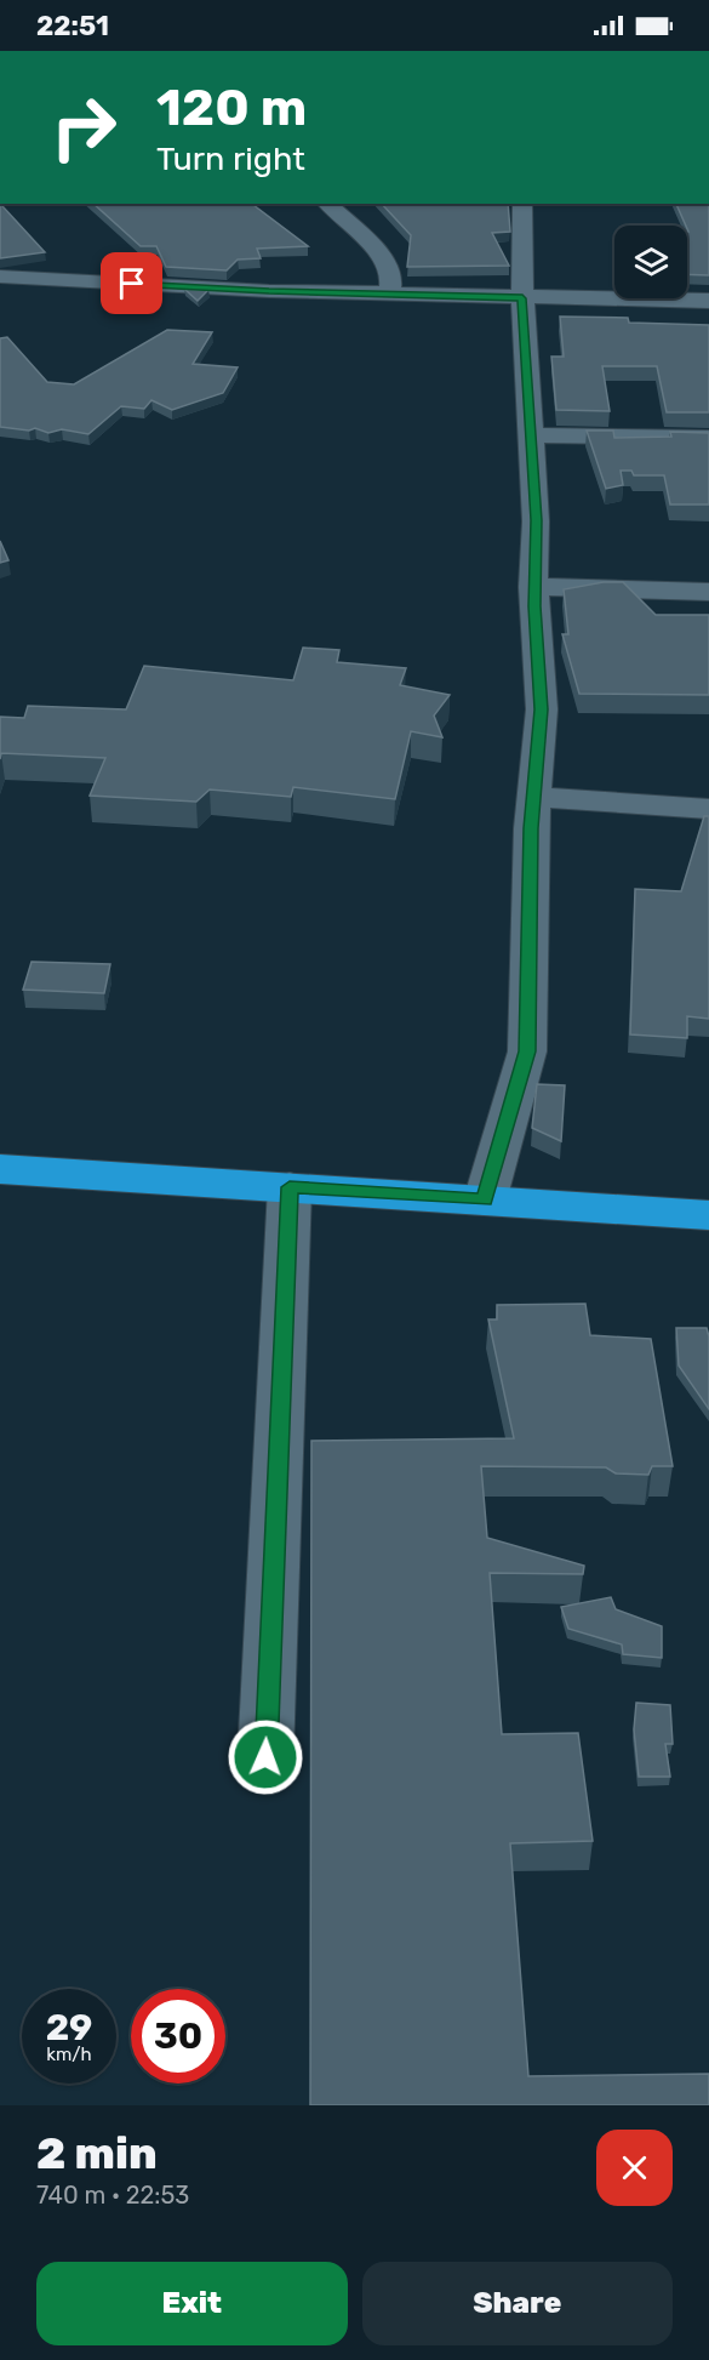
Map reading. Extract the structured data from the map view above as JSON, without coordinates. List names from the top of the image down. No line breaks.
{"page":{"status":"22:51","turn":["120 m","Turn right"],"speed":"29 km/h","limit":"30","heading":["2 min","740 m · 22:53"],"buttons":["Exit","Share"]}}
